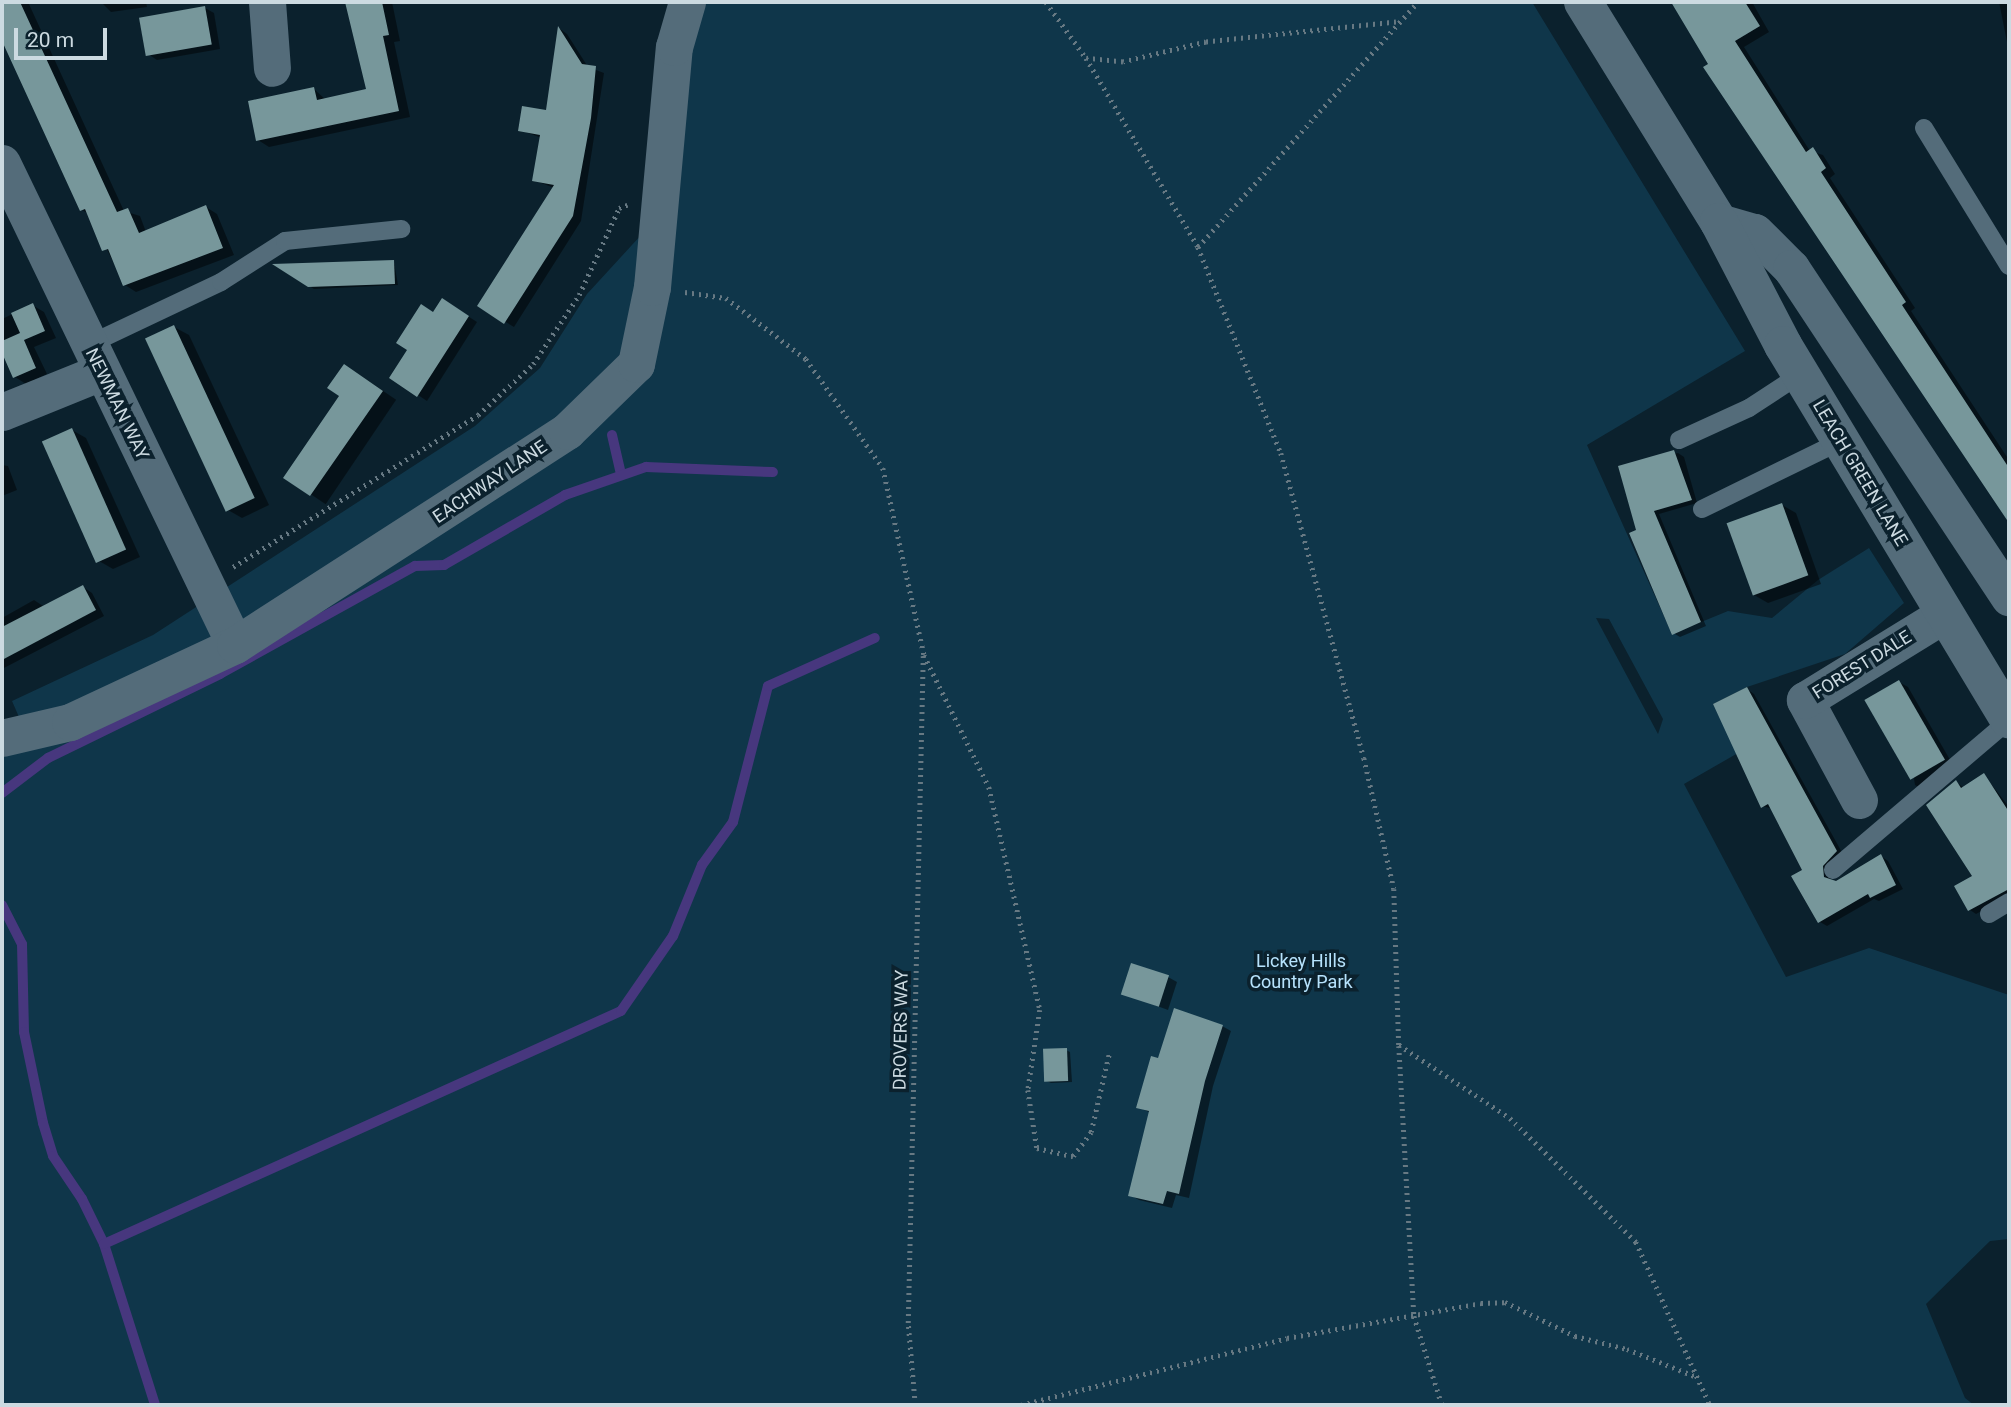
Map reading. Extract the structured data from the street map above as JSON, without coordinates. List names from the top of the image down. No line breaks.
{"streets":{"street":["NEWMAN WAY","LEACH GREEN LANE","EACHWAY LANE","FOREST DALE"],"path":["DROVERS WAY"]},"crossings":[["NEWMAN WAY","EACHWAY LANE"],["LEACH GREEN LANE","FOREST DALE"]],"parks":["Lickey Hills Country Park"],"scale_bar":"20 m"}
